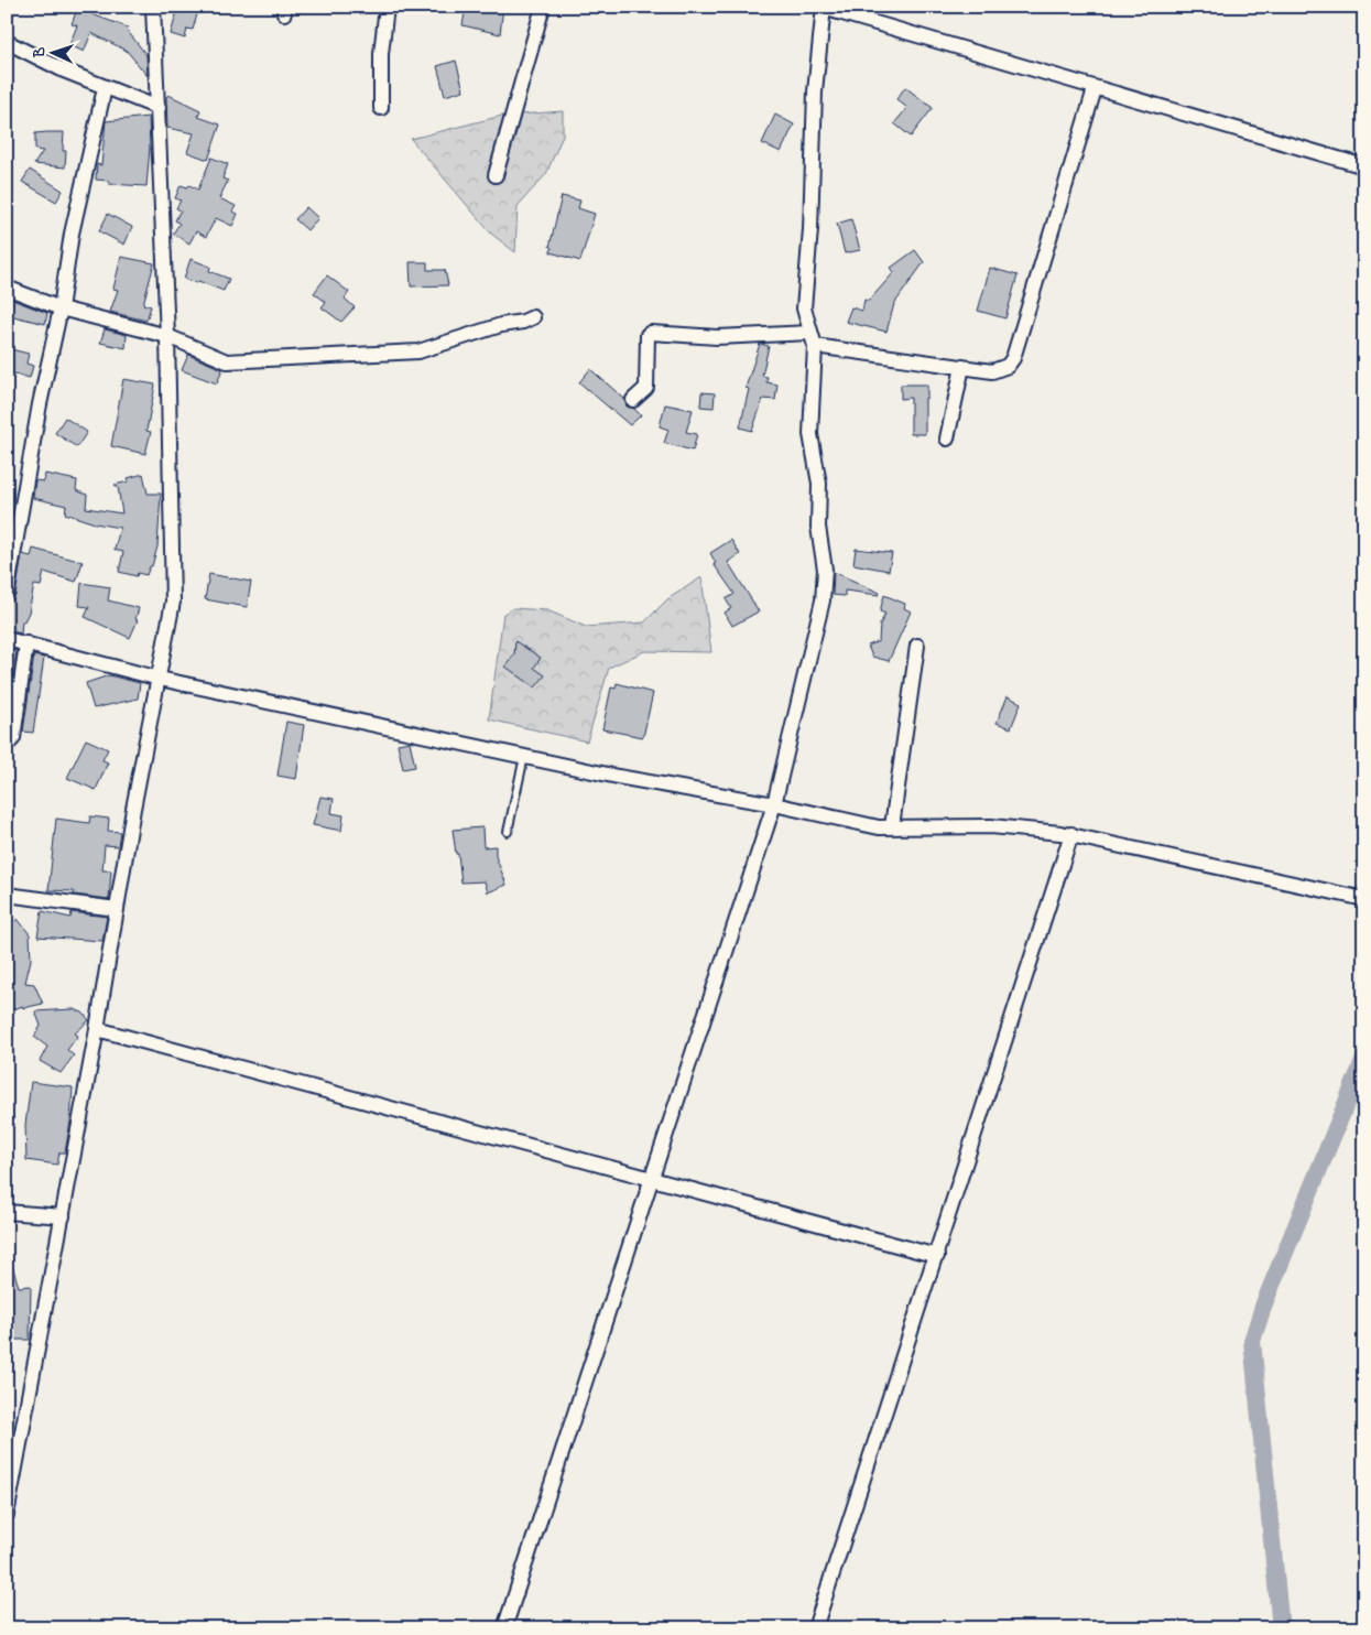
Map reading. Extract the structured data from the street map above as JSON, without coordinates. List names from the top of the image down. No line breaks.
{"north":"left"}
